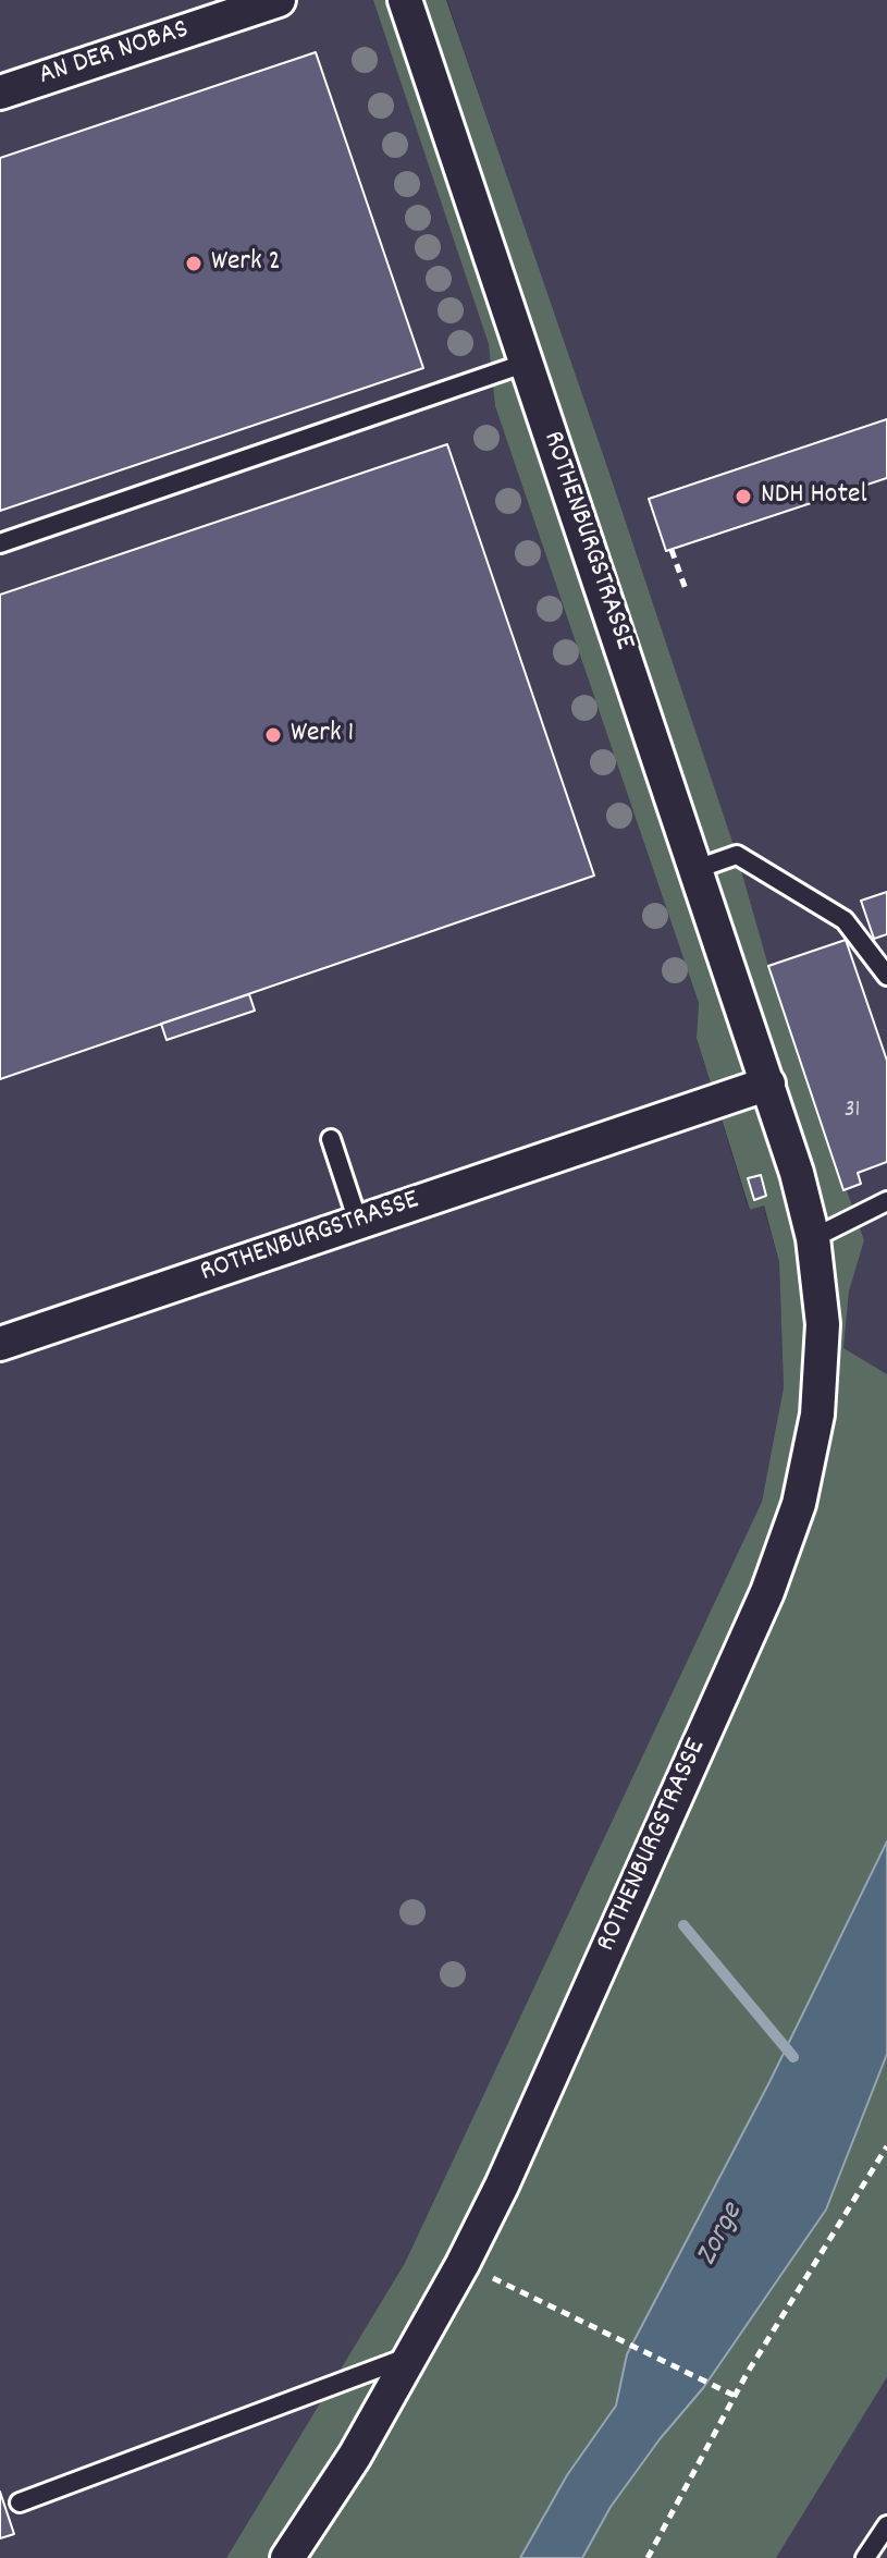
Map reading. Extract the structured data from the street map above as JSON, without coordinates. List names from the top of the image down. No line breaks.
{"streets":{"street":["AN DER NOBAS","ROTHENBURGSTRASSE"]},"water":["Zorge"],"places":["Werk 2","NDH Hotel","Werk 1"],"house_numbers":["31"]}
